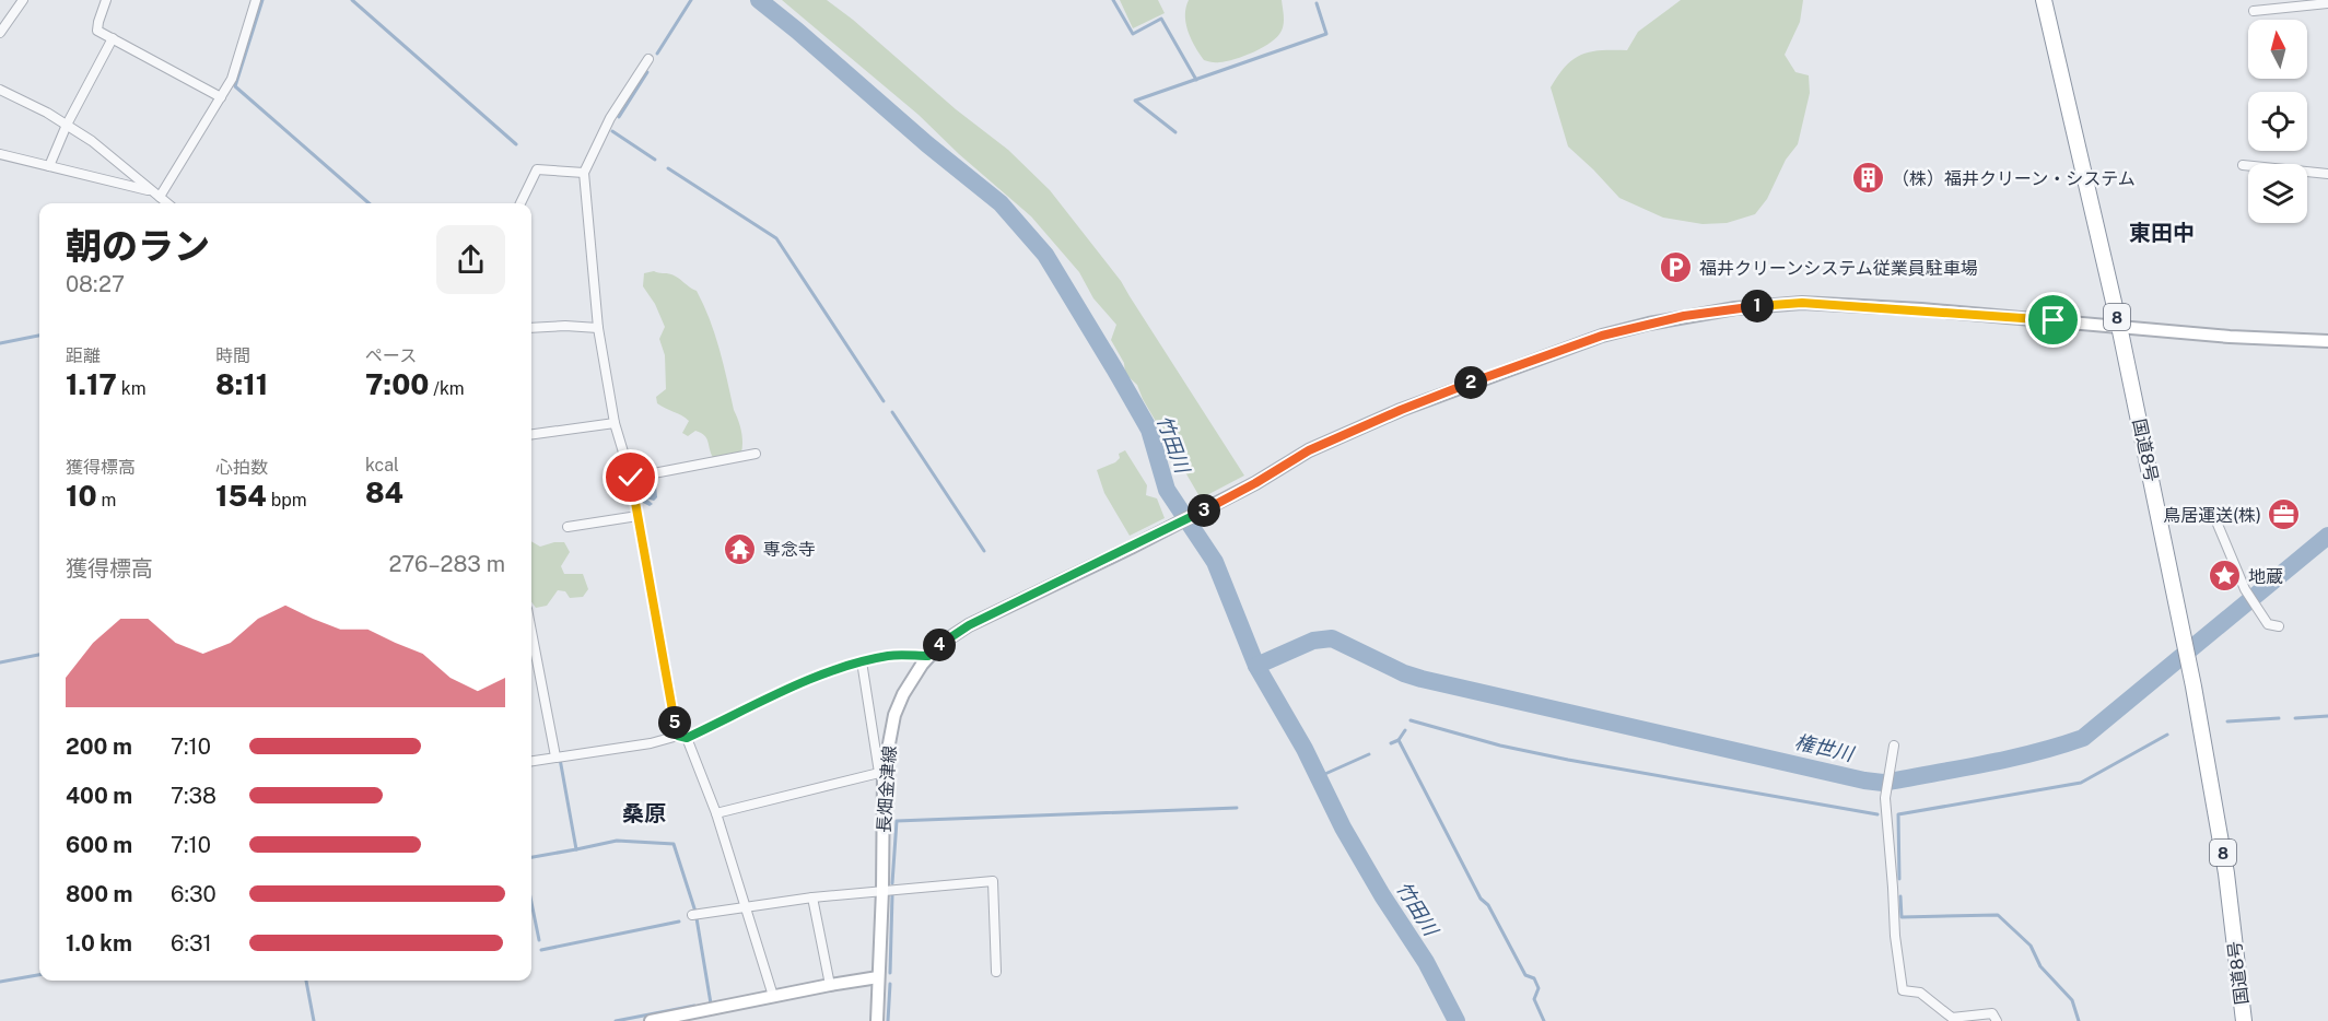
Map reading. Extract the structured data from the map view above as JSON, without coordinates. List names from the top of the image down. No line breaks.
{"streets":{"highway":["8","国道8号"],"main road":["長畑金津線"]},"crossings":[["国道8号","長畑金津線"]],"districts":["東田中","桑原"],"water":["竹田川","権世川"],"places":{"building":["（株）福井クリーン・システム"],"parking":["福井クリーンシステム従業員駐車場"],"office":["鳥居運送(株)"],"temple":["専念寺"],"place":["地蔵"]},"north":"top","page":{"heading":["朝のラン","08:27"],"pins":["1","2","3","4","5"],"stats":[["距離","1.17 km"],["時間","8:11"],["ペース","7:00 /km"],["獲得標高","10 m"],["心拍数","154 bpm"],["kcal","84"]],"chart":["獲得標高","276–283 m"],"list":[{"name":"200 m","note":"7:10"},{"name":"400 m","note":"7:38"},{"name":"600 m","note":"7:10"},{"name":"800 m","note":"6:30"},{"name":"1.0 km","note":"6:31"}]}}
